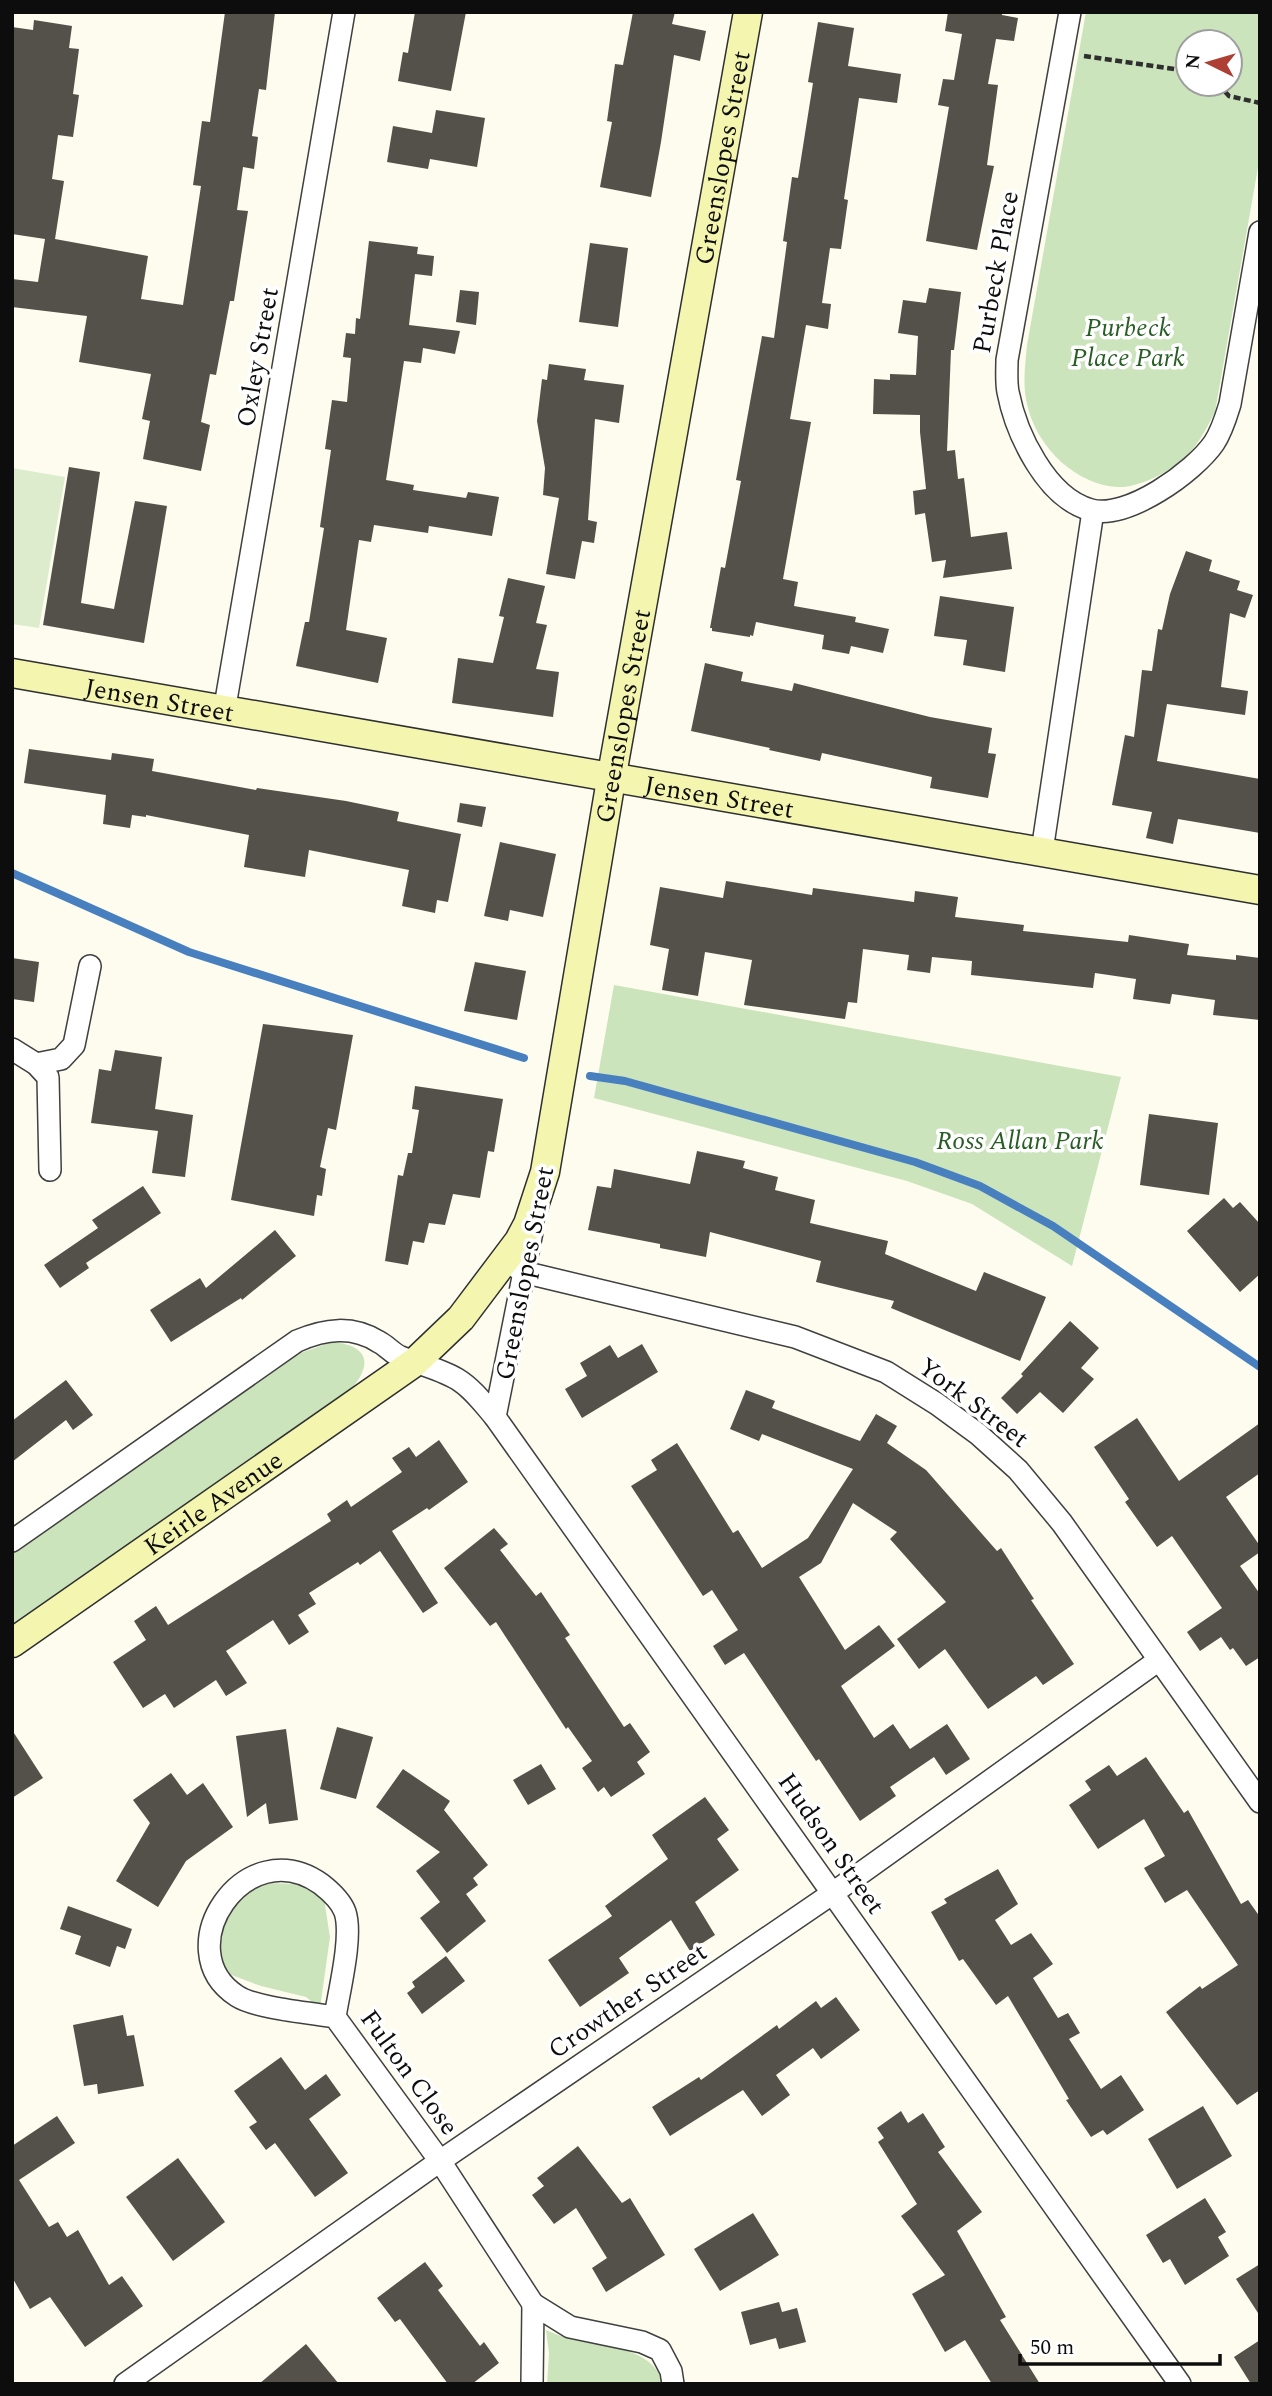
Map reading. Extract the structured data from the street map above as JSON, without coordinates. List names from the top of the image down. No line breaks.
{"streets":{"street":["Greenslopes Street","Purbeck Place","Oxley Street","Jensen Street","York Street","Keirle Avenue","Hudson Street","Crowther Street","Fulton Close"]},"crossings":[["Greenslopes Street","Jensen Street"],["Greenslopes Street","York Street"],["Greenslopes Street","Keirle Avenue"],["Greenslopes Street","Hudson Street"],["Oxley Street","Jensen Street"],["York Street","Keirle Avenue"],["York Street","Crowther Street"],["Keirle Avenue","Hudson Street"],["Hudson Street","Crowther Street"],["Crowther Street","Fulton Close"]],"parks":["Purbeck Place Park","Ross Allan Park"],"scale_bar":"50 m","north":"left"}
